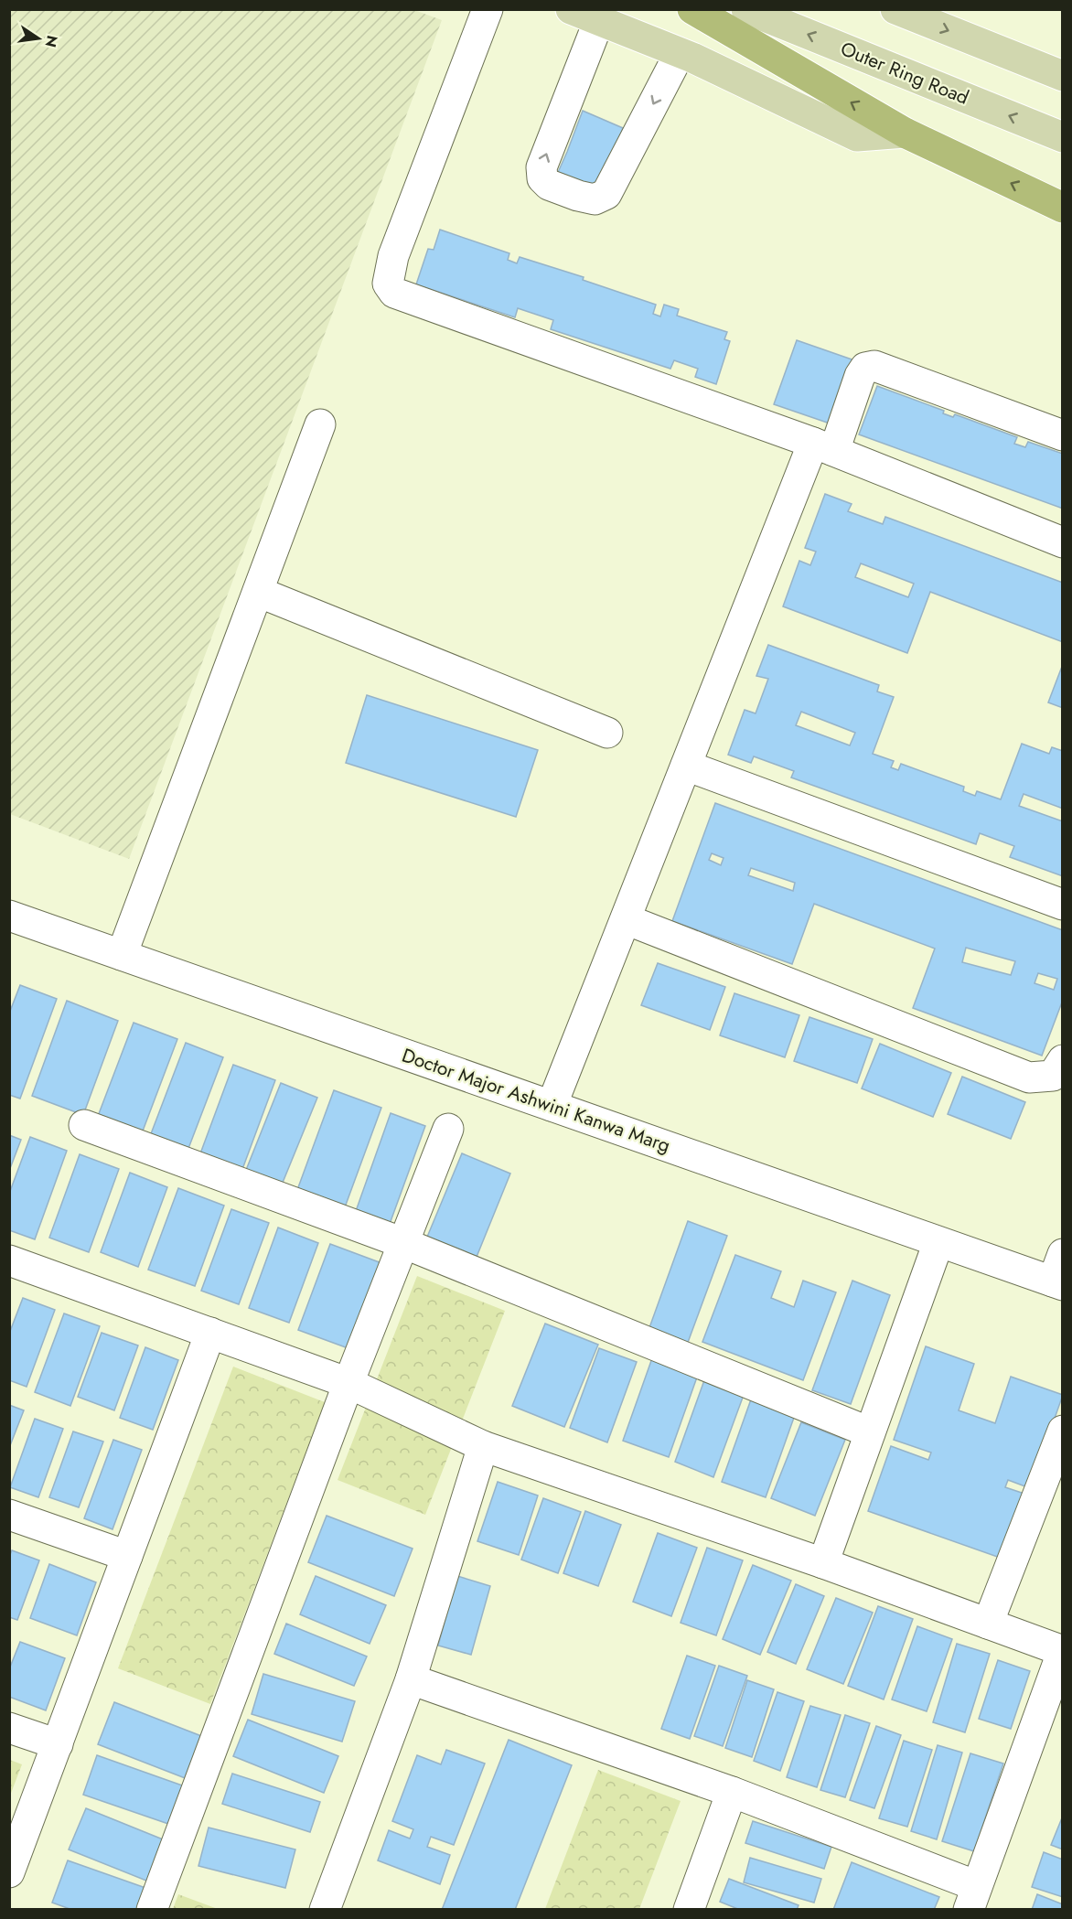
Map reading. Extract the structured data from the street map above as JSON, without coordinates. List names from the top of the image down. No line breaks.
{"streets":{"main road":["Outer Ring Road"],"street":["Doctor Major Ashwini Kanwa Marg"]},"north":"right"}
